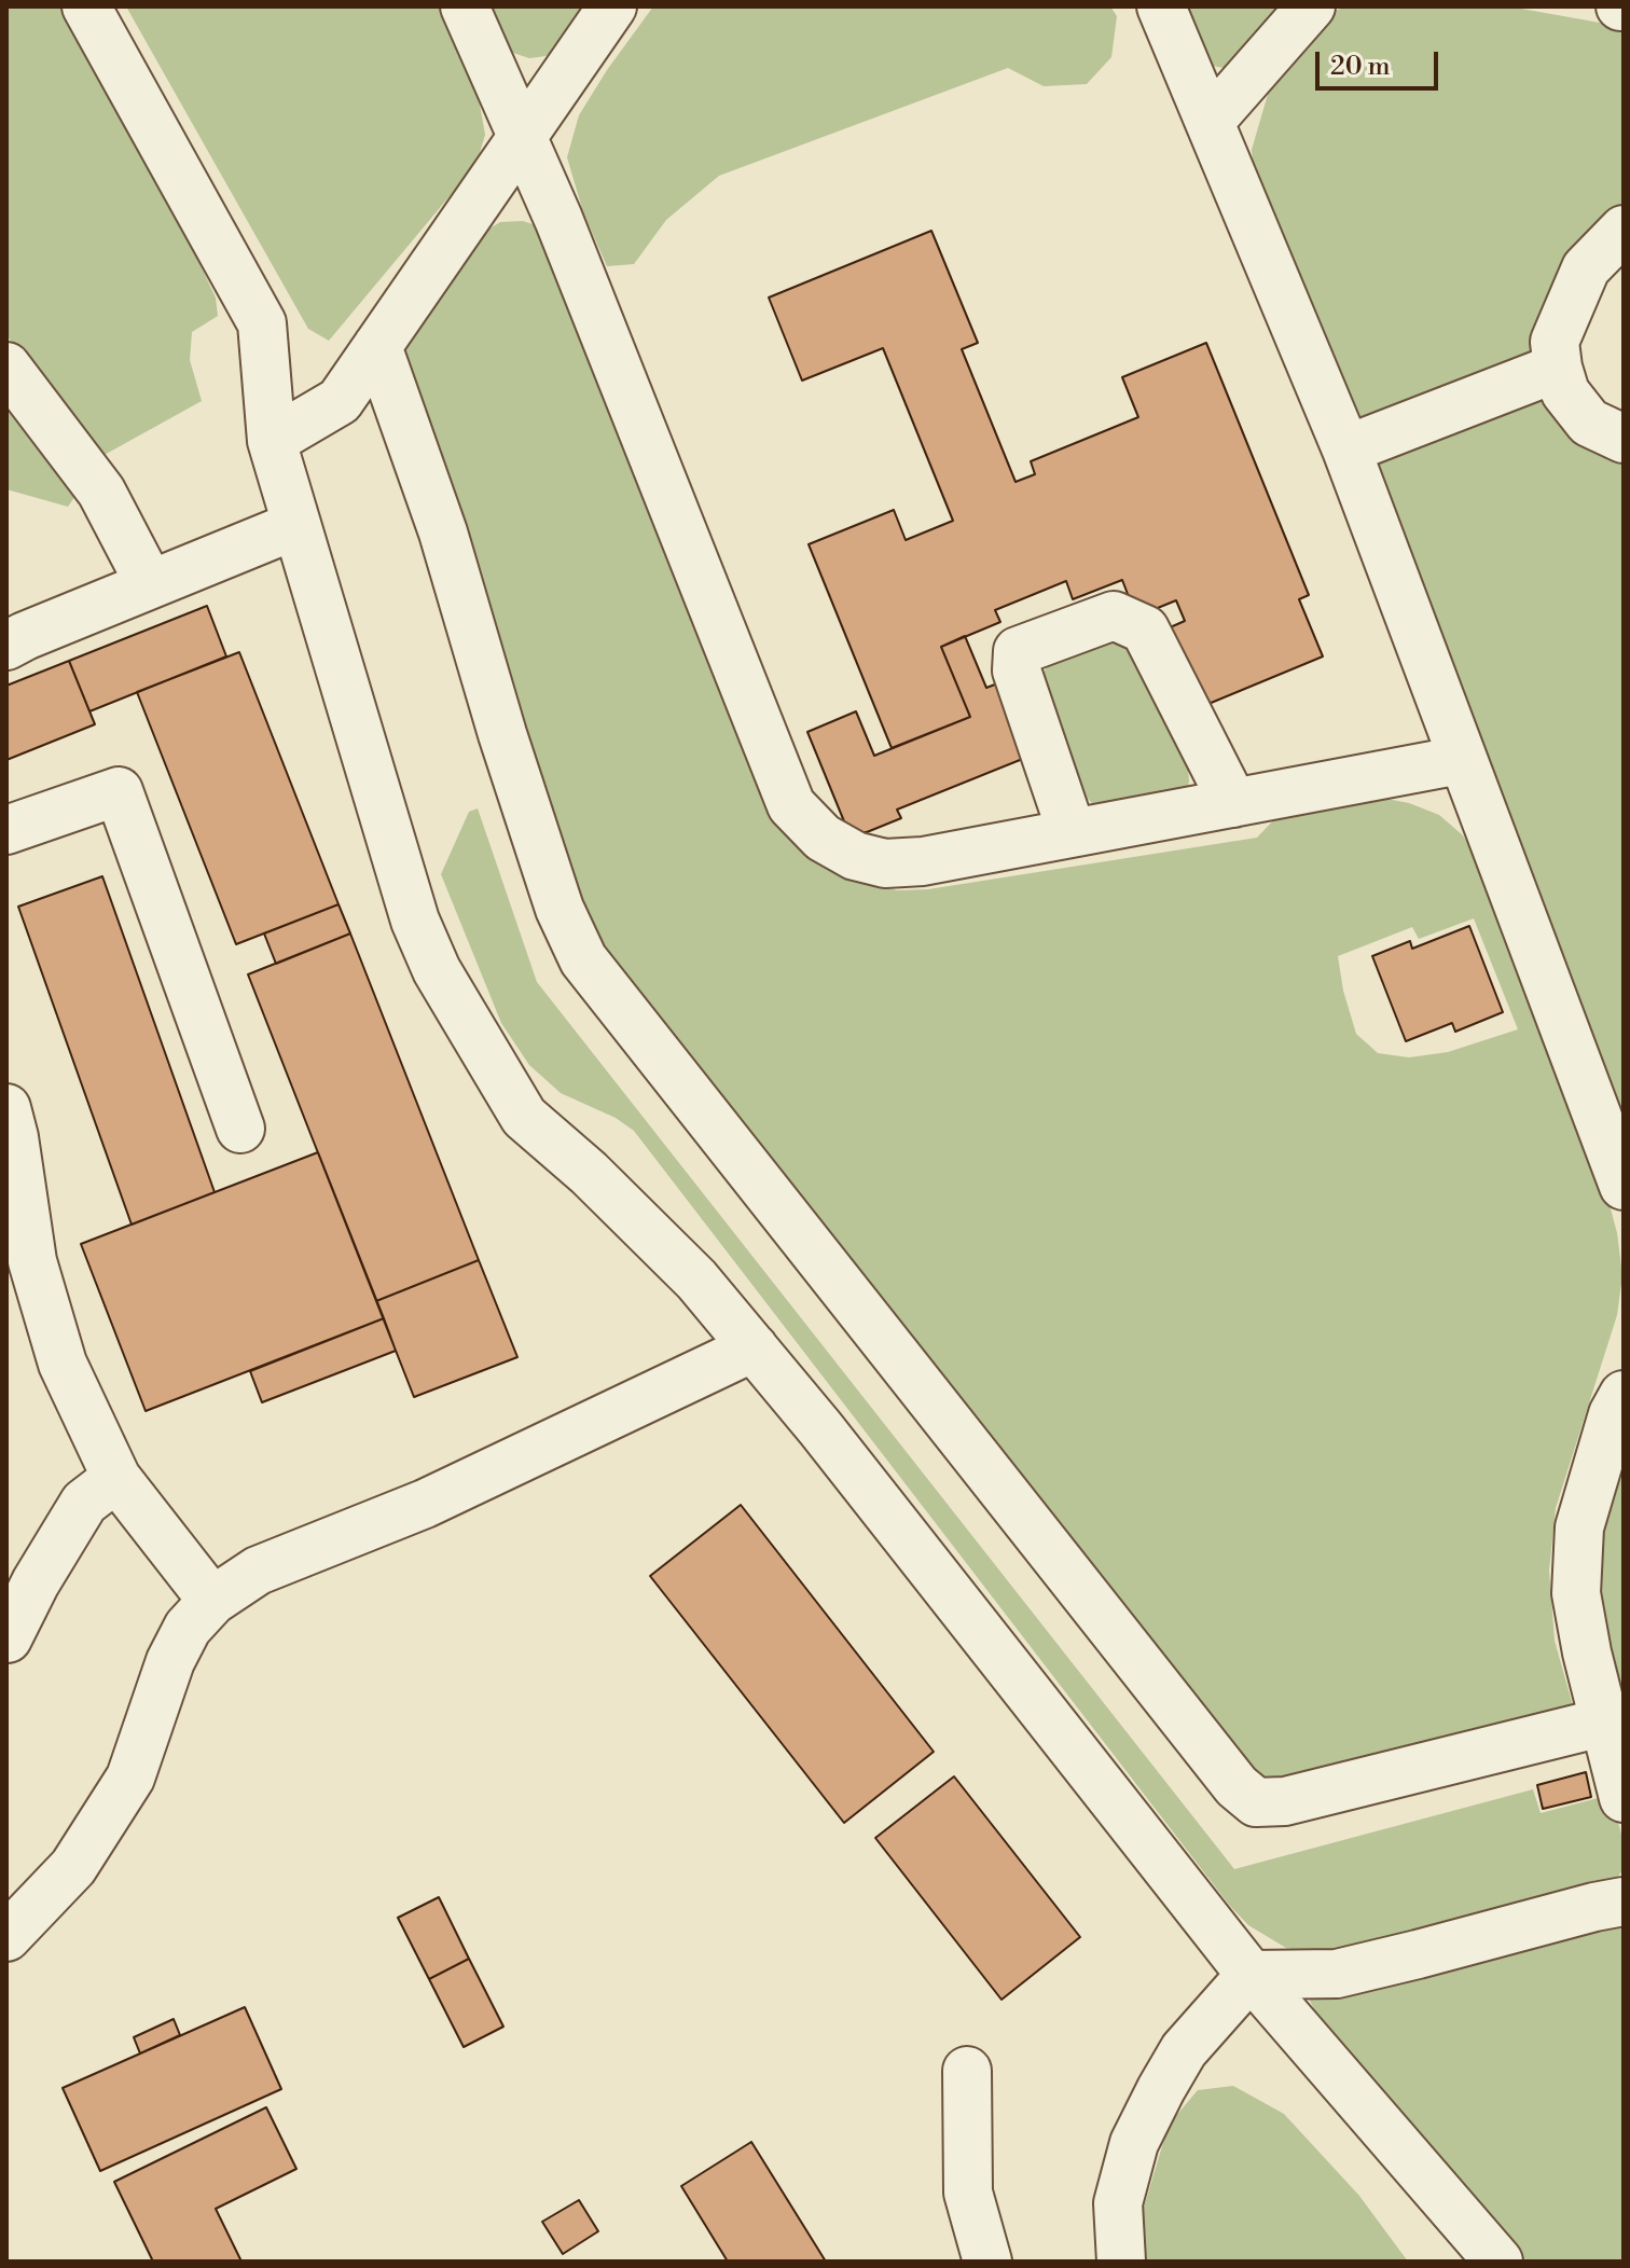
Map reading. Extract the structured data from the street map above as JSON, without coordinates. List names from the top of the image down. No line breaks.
{"scale_bar":"20 m"}
